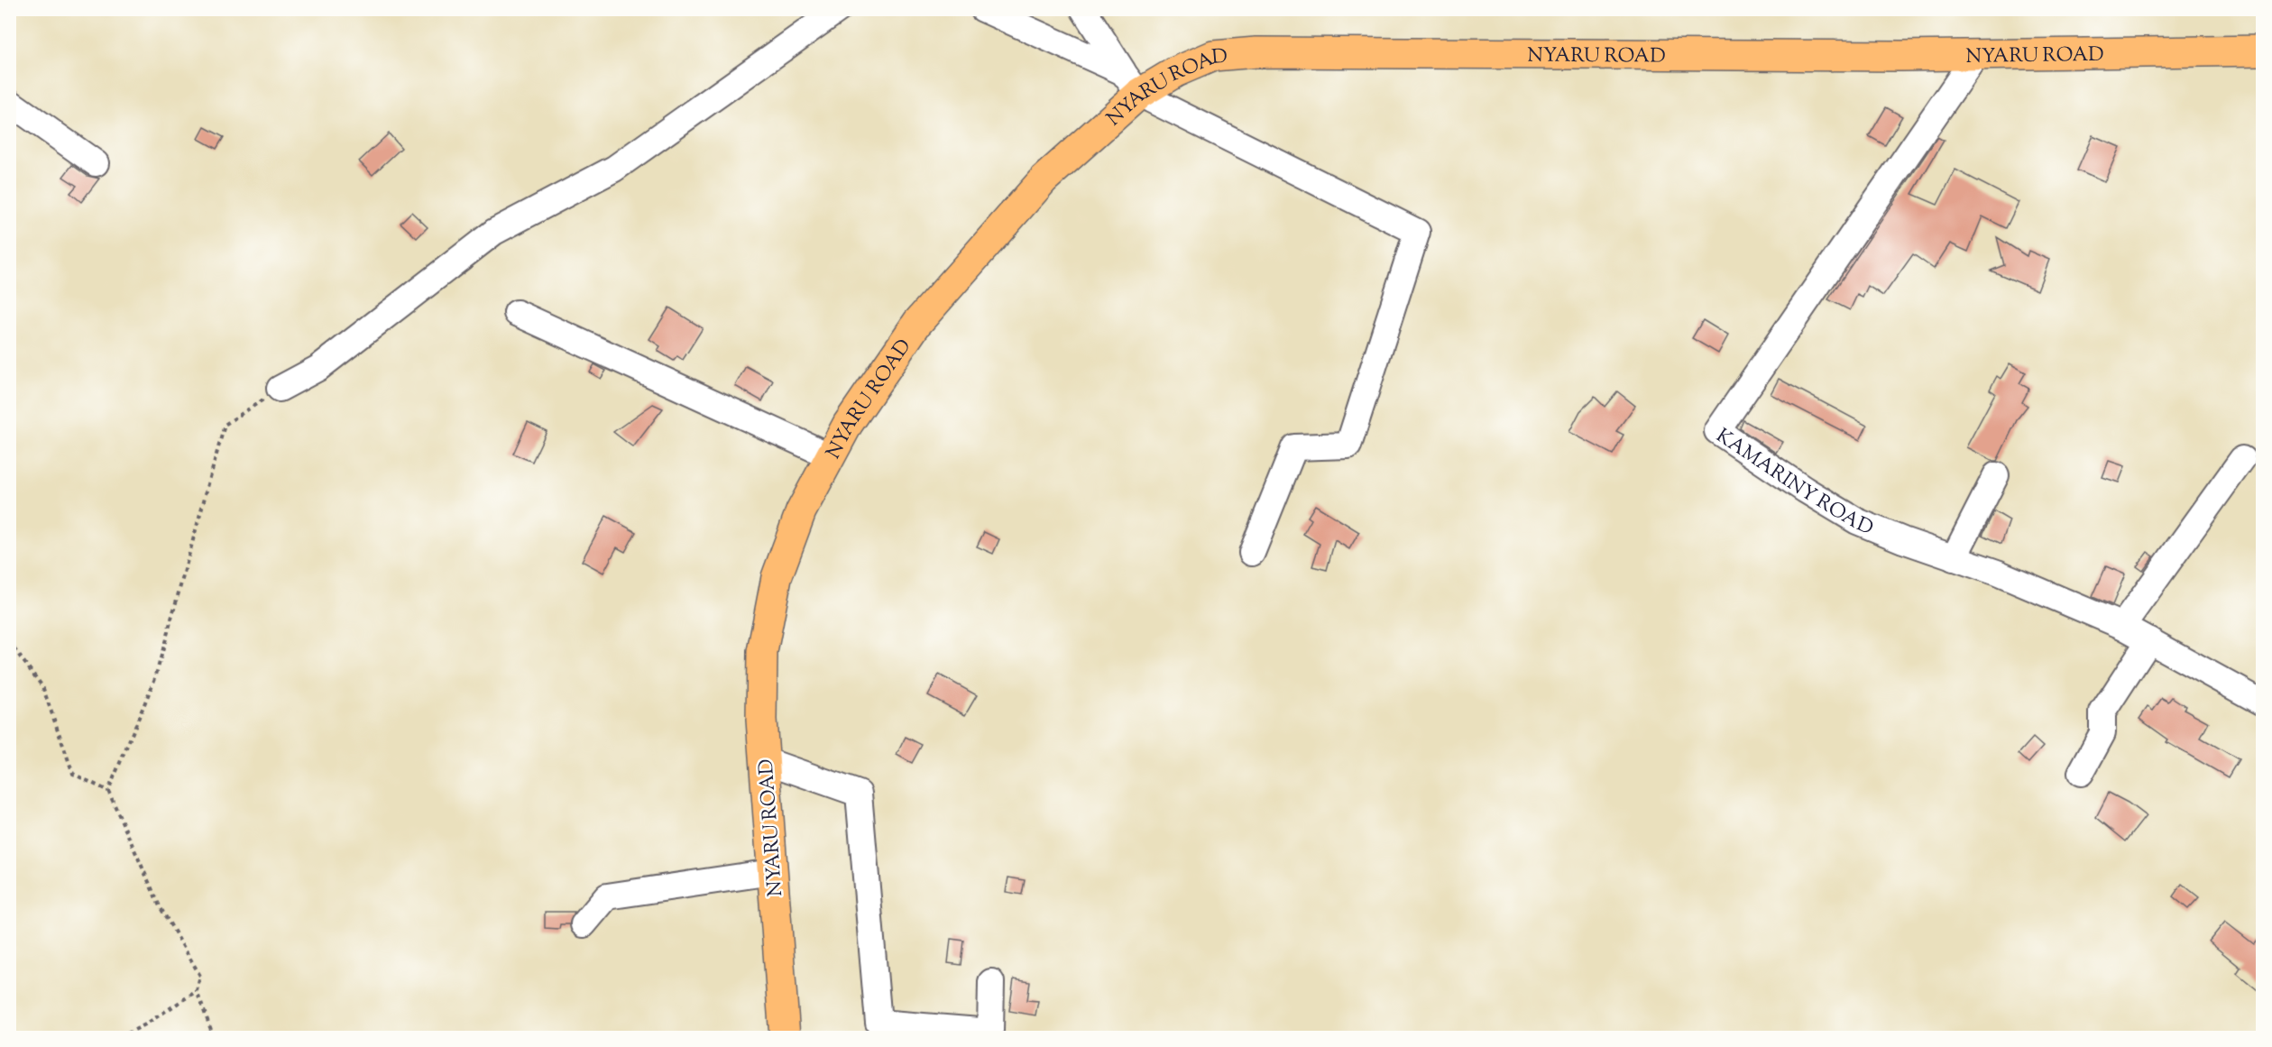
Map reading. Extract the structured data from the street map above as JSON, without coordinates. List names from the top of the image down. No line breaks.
{"streets":{"main road":["NYARU ROAD"],"street":["KAMARINY ROAD"]},"crossings":[["NYARU ROAD","KAMARINY ROAD"]]}
